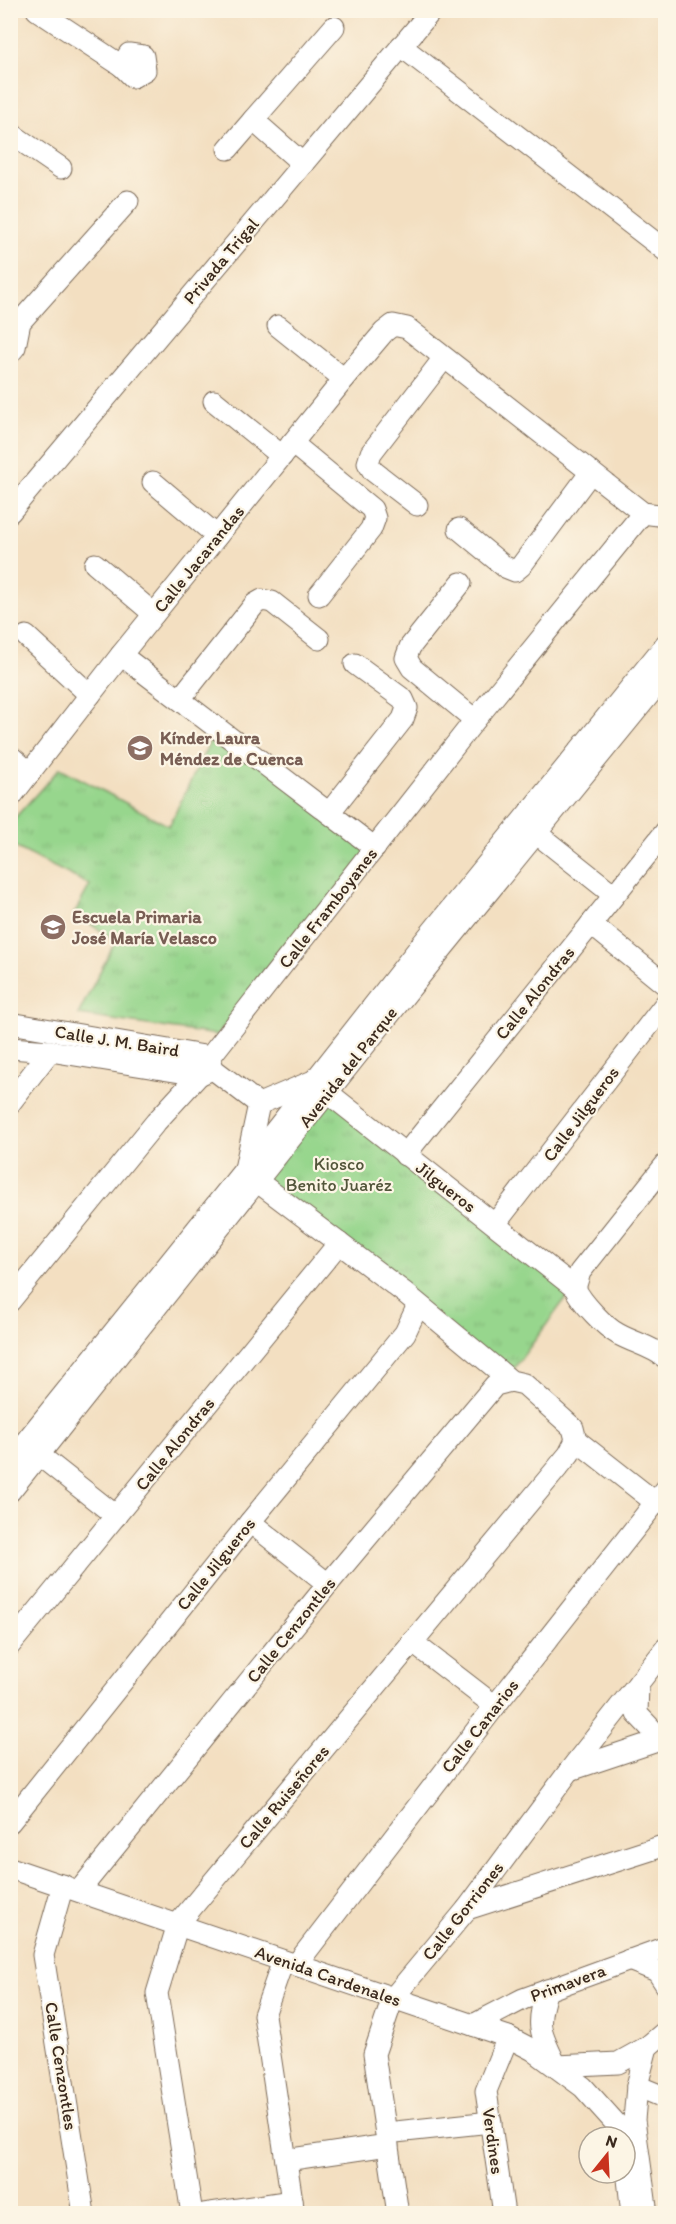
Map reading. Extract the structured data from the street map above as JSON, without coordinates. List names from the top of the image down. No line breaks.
{"streets":{"street":["Privada Trigal","Calle Jacarandas","Calle Framboyanes","Calle Alondras","Calle J. M. Baird","Avenida del Parque","Calle Jilgueros","Jilgueros","Calle Cenzontles","Calle Canarios","Calle Ruiseñores","Calle Gorriones","Avenida Cardenales","Primavera","Verdines"]},"crossings":[["Calle Framboyanes","Calle J. M. Baird"],["Calle Alondras","Jilgueros"],["Avenida del Parque","Jilgueros"],["Calle Jilgueros","Jilgueros"],["Calle Cenzontles","Avenida Cardenales"],["Calle Canarios","Avenida Cardenales"],["Calle Ruiseñores","Avenida Cardenales"],["Calle Gorriones","Avenida Cardenales"],["Avenida Cardenales","Primavera"],["Avenida Cardenales","Verdines"]],"parks":["Kiosco Benito Juaréz"],"places":{"school or university":["Kínder Laura Méndez de Cuenca","Escuela Primaria José María Velasco"]},"north":"top"}
